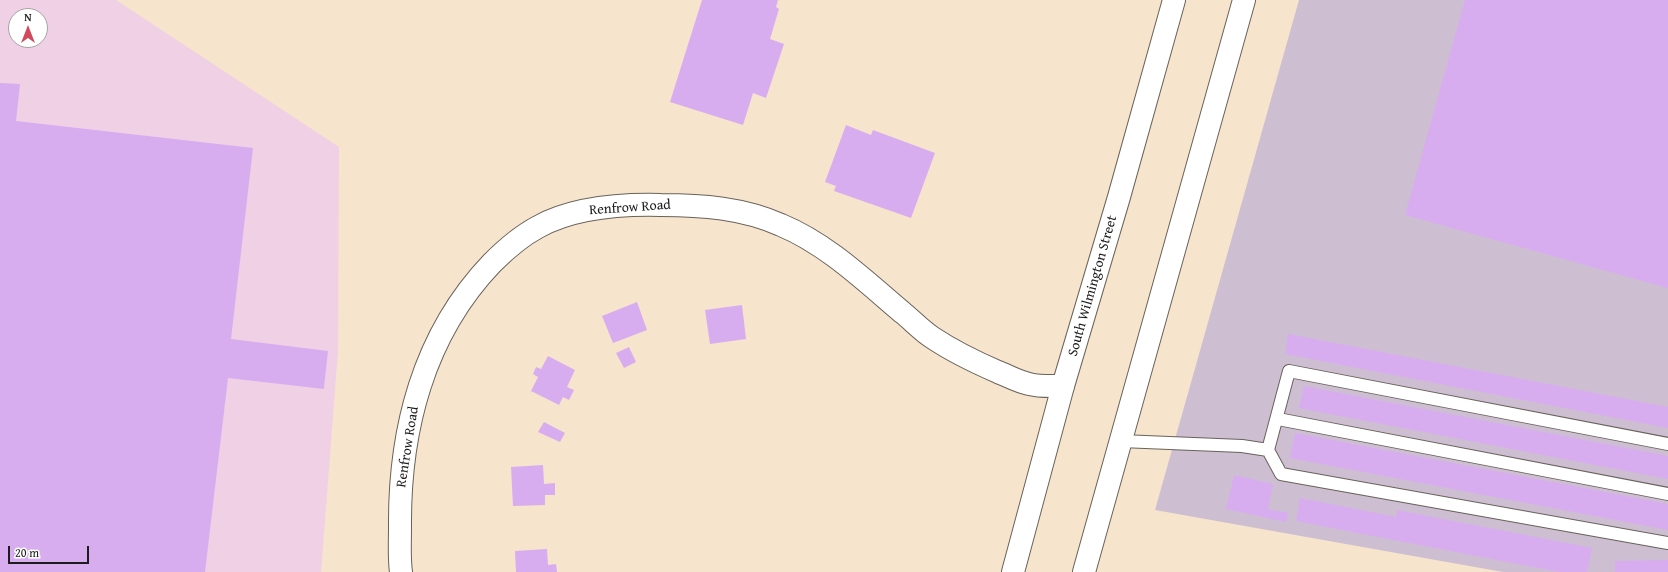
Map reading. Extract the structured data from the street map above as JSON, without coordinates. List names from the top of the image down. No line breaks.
{"streets":{"main road":["Renfrow Road","South Wilmington Street"]},"crossings":[["Renfrow Road","South Wilmington Street"]],"scale_bar":"20 m","north":"top"}
